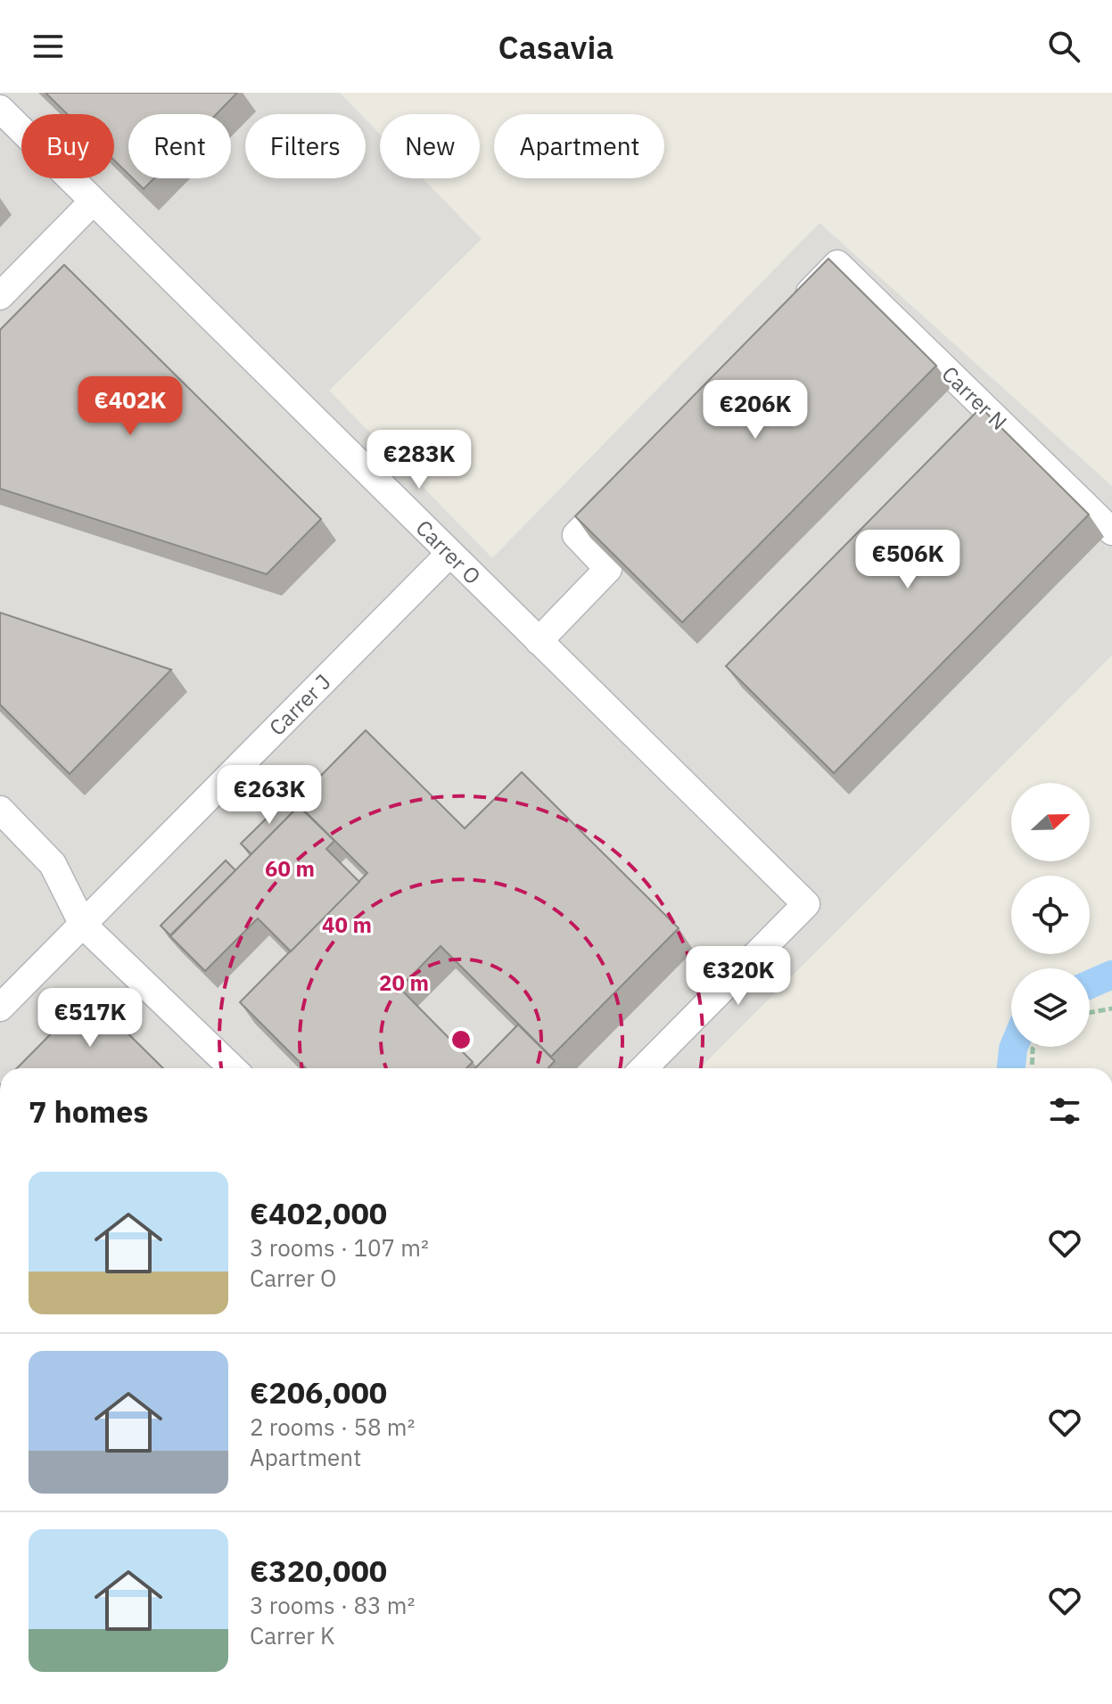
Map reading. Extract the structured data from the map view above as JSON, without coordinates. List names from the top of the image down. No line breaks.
{"streets":{"street":["Carrer N","Carrer O","Carrer J"]},"crossings":[["Carrer O","Carrer J"]],"north":"right","page":{"header":"Casavia","chip":["Buy","Rent","Filters","New","Apartment"],"price":["€402K","€206K","€283K","€506K","€263K","€320K","€517K"],"heading":"7 homes","list":[{"name":"€402,000","note":"3 rooms · 107 m² · Carrer O"},{"name":"€206,000","note":"2 rooms · 58 m² · Apartment"},{"name":"€320,000","note":"3 rooms · 83 m² · Carrer K"}]},"rings":["60 m","40 m","20 m"]}
